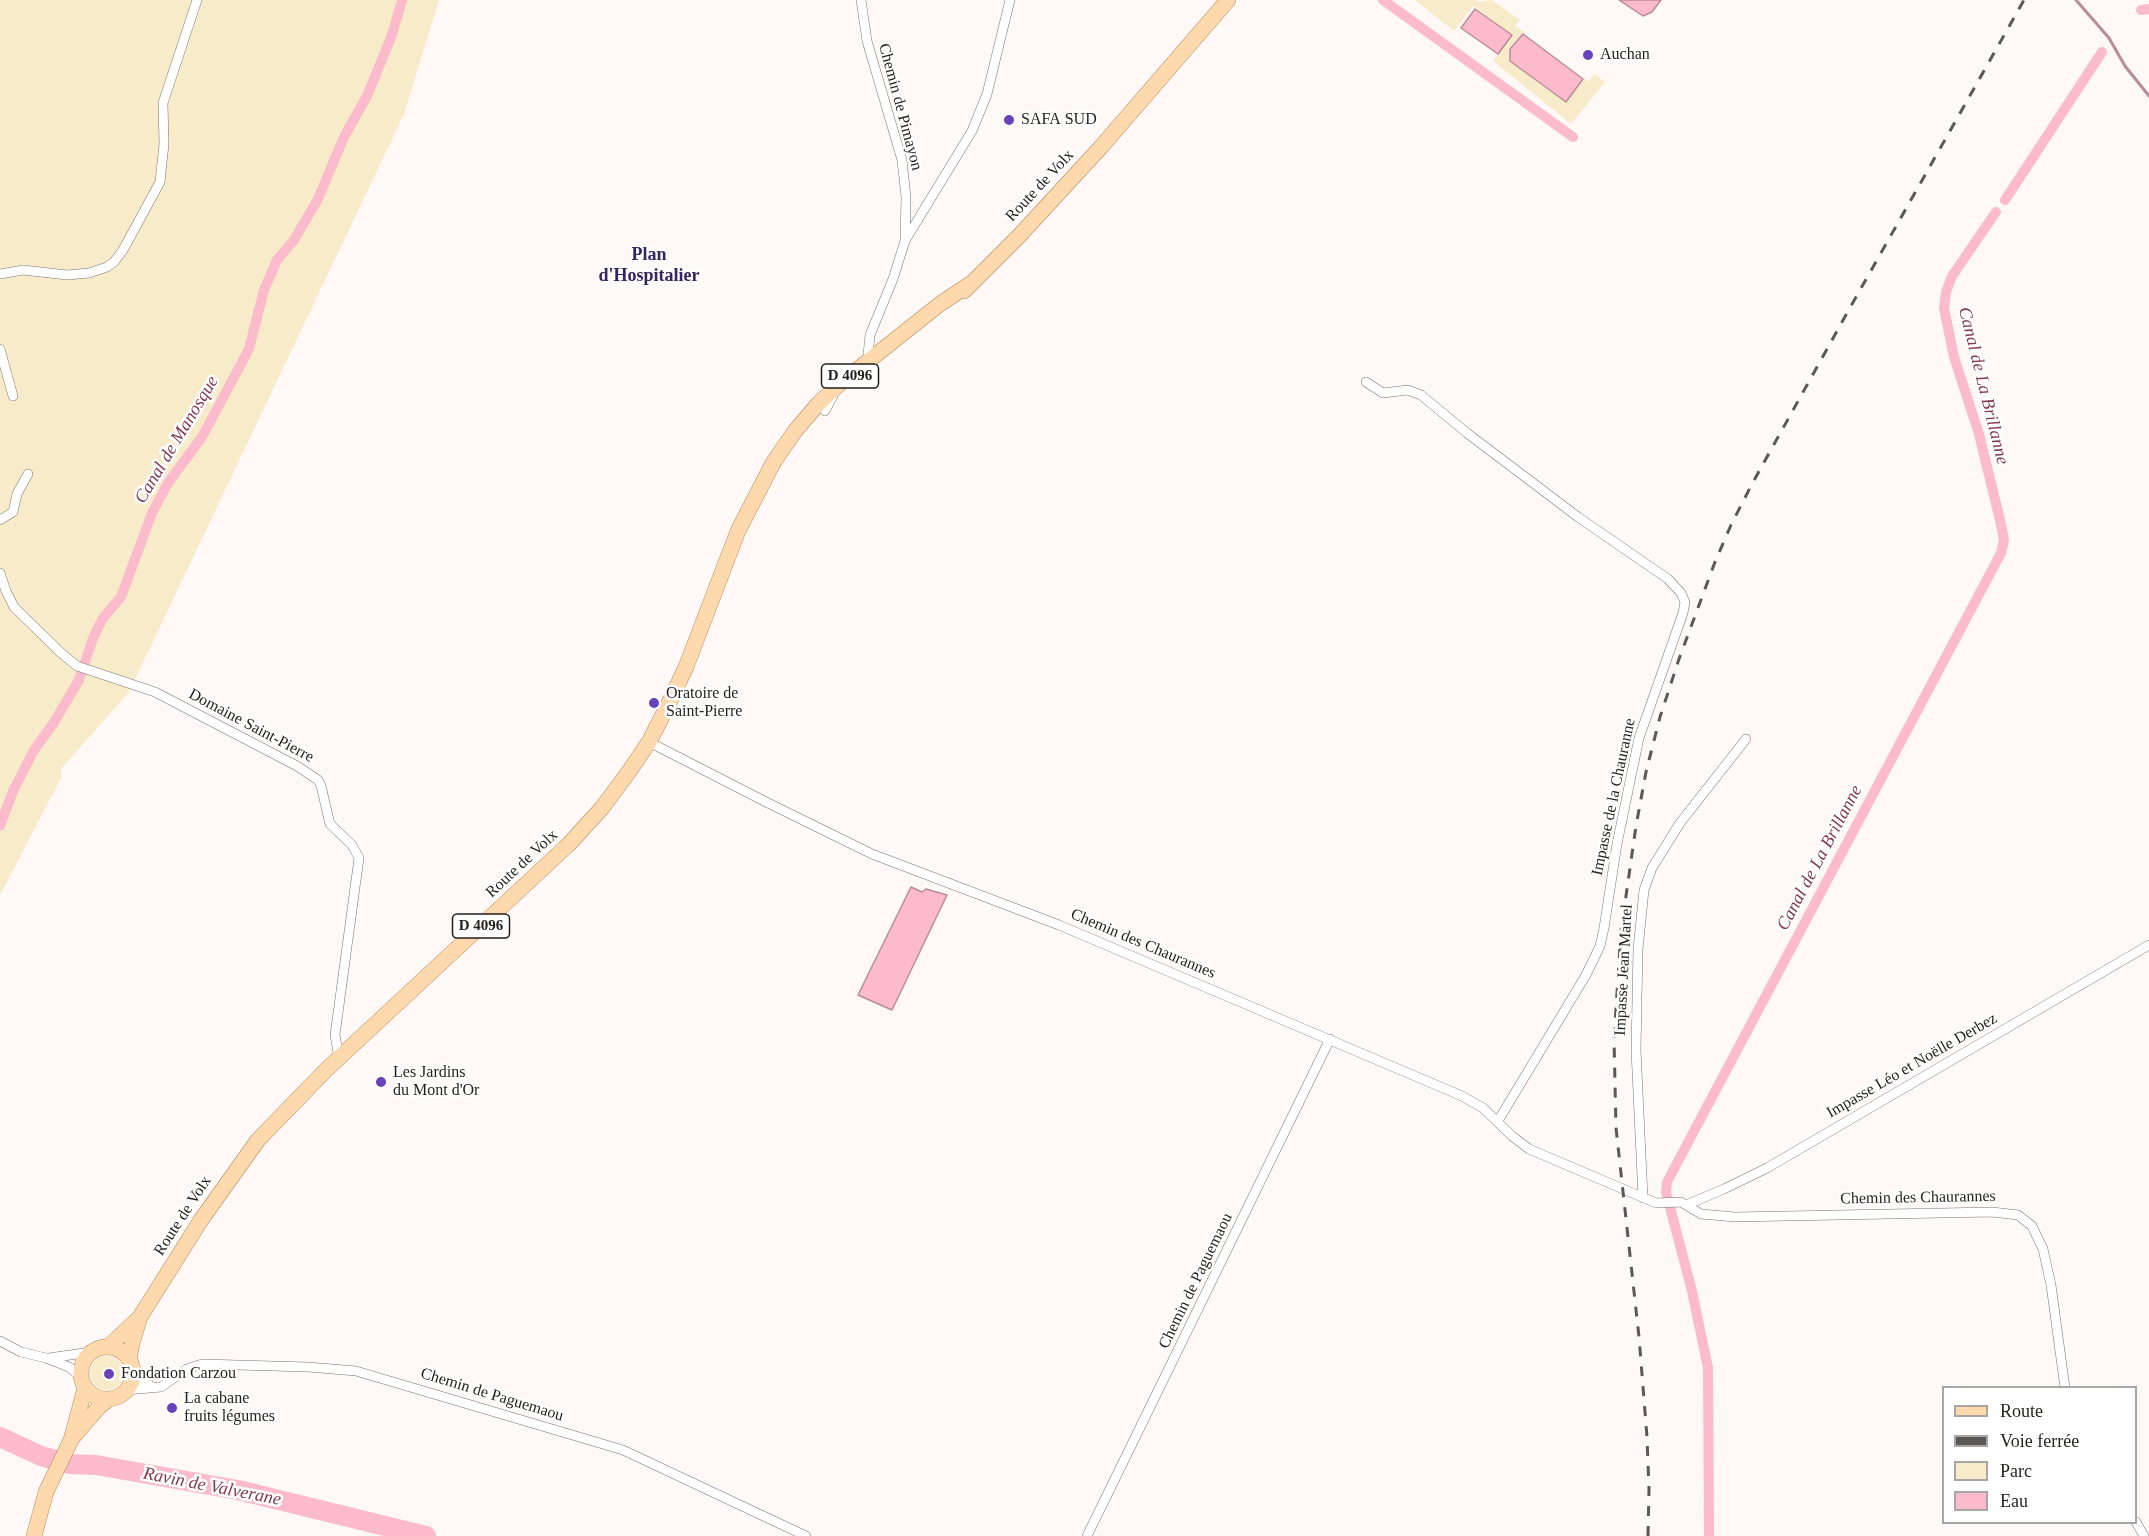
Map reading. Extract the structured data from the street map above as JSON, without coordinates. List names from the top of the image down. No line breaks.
{"streets":{"main road":["Route de Volx","D 4096"],"street":["Chemin de Pimayon","Domaine Saint-Pierre","Impasse de la Chauranne","Chemin des Chaurannes","Impasse Jean Martel","Impasse Léo et Noëlle Derbez","Chemin de Paguemaou"]},"crossings":[["Chemin de Pimayon","Route de Volx"],["Route de Volx","Domaine Saint-Pierre"],["Route de Volx","Chemin des Chaurannes"],["Impasse de la Chauranne","Chemin des Chaurannes"],["Chemin des Chaurannes","Impasse Jean Martel"],["Chemin des Chaurannes","Impasse Léo et Noëlle Derbez"],["Chemin des Chaurannes","Chemin de Paguemaou"]],"districts":["Plan d'Hospitalier"],"water":["Canal de La Brillanne","Canal de Manosque","Ravin de Valverane"],"places":["Auchan","SAFA SUD","Oratoire de Saint-Pierre","Les Jardins du Mont d'Or","Fondation Carzou","La cabane fruits légumes"],"legend":["Route","Voie ferrée","Parc","Eau"]}
